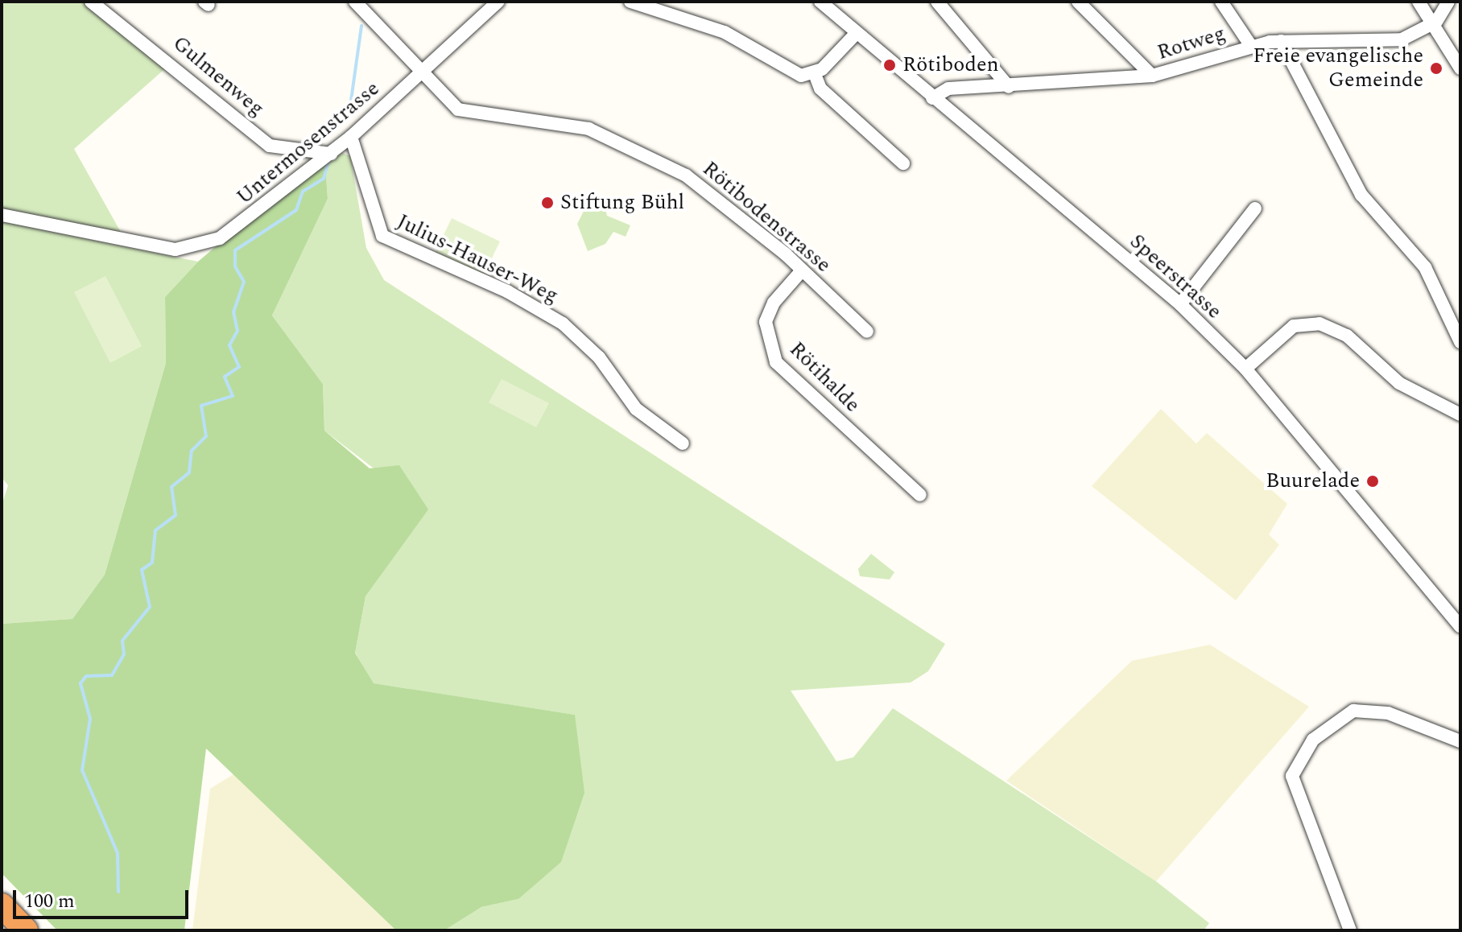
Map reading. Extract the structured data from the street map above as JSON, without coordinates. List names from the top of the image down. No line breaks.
{"streets":{"street":["Rotweg","Gulmenweg","Untermosenstrasse","Rötibodenstrasse","Julius-Hauser-Weg","Speerstrasse","Rötihalde"]},"crossings":[["Rotweg","Speerstrasse"],["Gulmenweg","Untermosenstrasse"],["Untermosenstrasse","Rötibodenstrasse"],["Untermosenstrasse","Julius-Hauser-Weg"],["Rötibodenstrasse","Rötihalde"]],"places":["Rötiboden","Freie evangelische Gemeinde","Stiftung Bühl","Buurelade"],"scale_bar":"100 m"}
